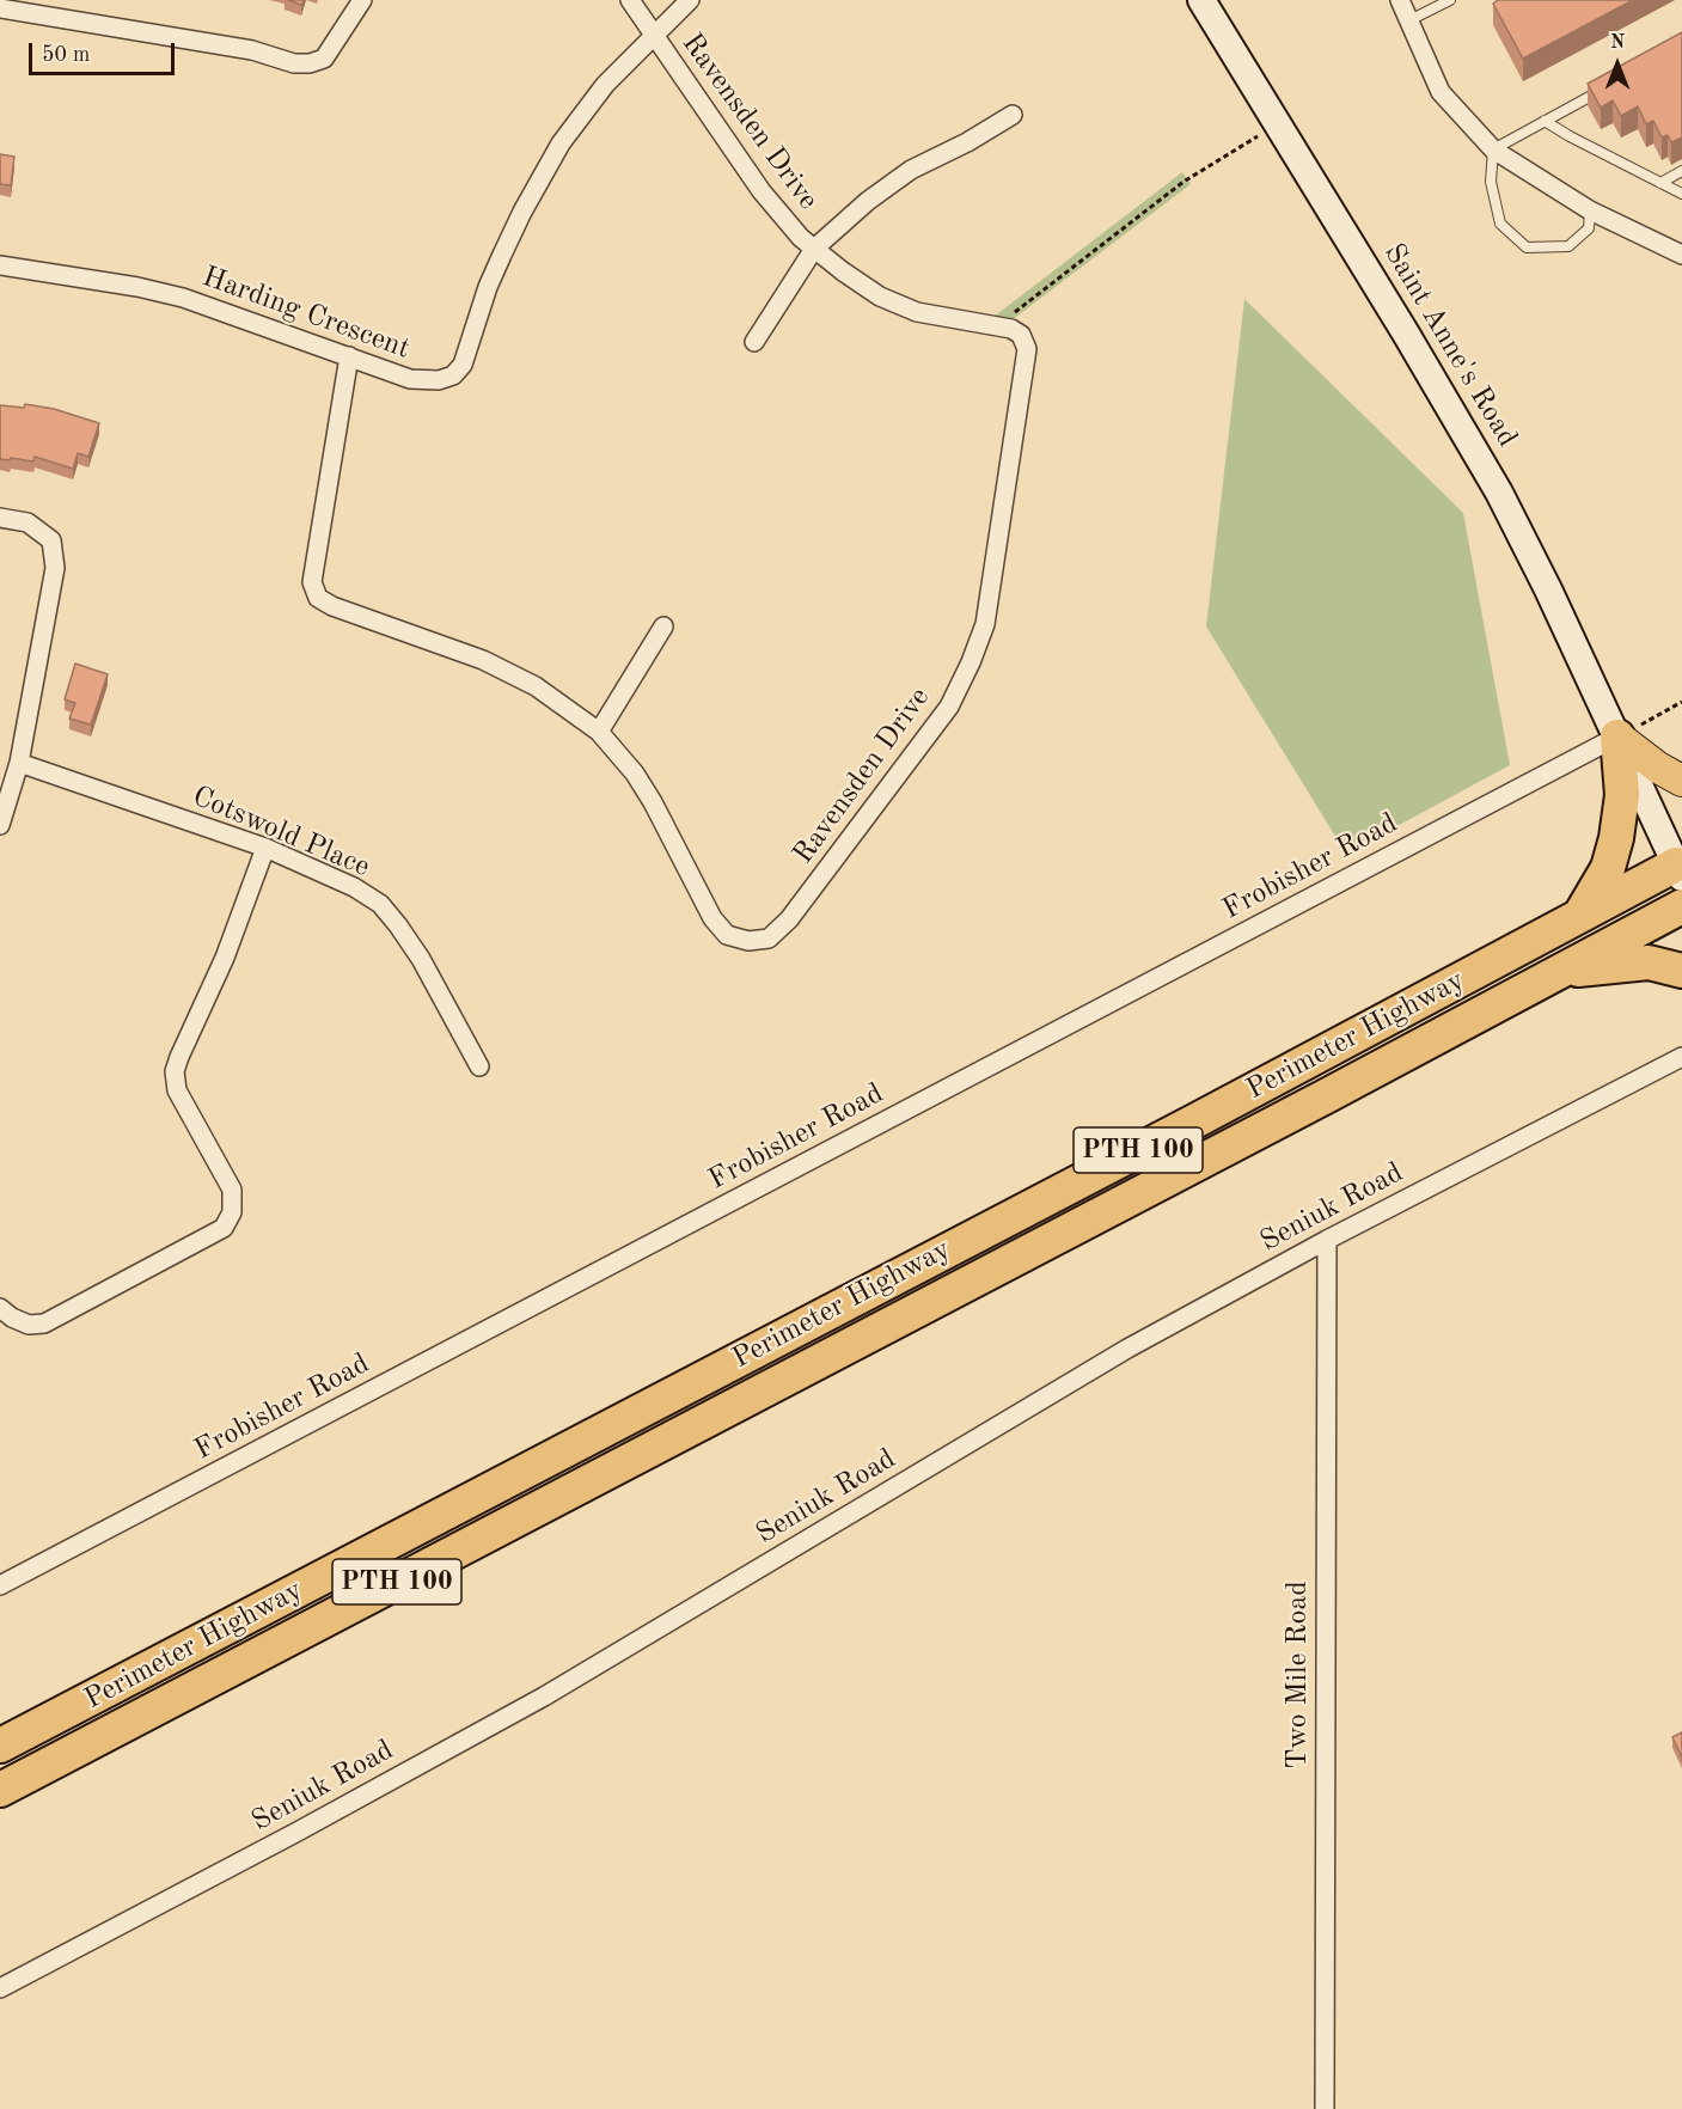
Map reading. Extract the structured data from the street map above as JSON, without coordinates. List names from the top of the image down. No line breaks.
{"streets":{"highway":["Perimeter Highway","PTH 100"],"main road":["Saint Anne's Road"],"street":["Ravensden Drive","Harding Crescent","Cotswold Place","Frobisher Road","Seniuk Road","Two Mile Road"]},"crossings":[["Ravensden Drive","Harding Crescent"],["Saint Anne's Road","Frobisher Road"],["Saint Anne's Road","Perimeter Highway"],["Seniuk Road","Two Mile Road"]],"scale_bar":"50 m","north":"top"}
